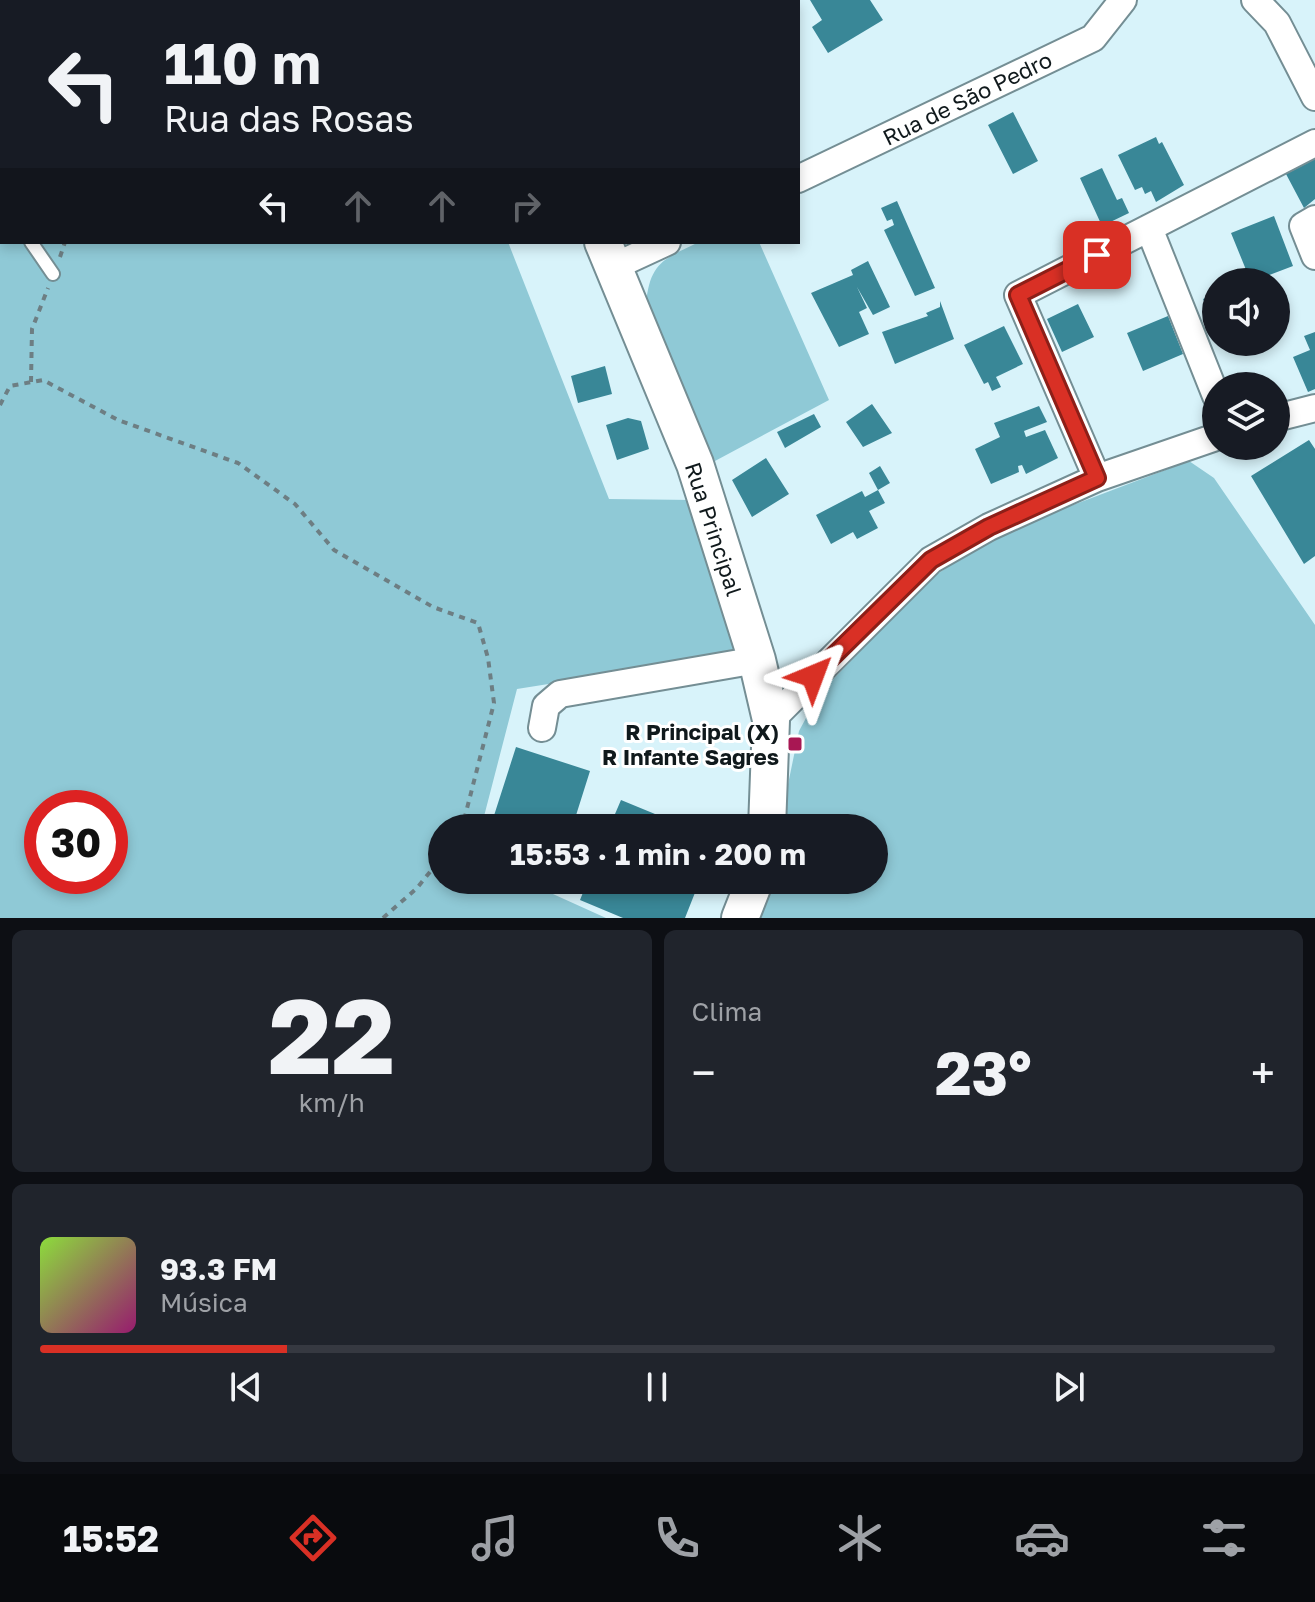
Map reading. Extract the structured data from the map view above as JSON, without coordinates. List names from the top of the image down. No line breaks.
{"streets":{"street":["Rua de São Pedro","Rua Principal"]},"places":{"transit":["R Principal (X) R Infante Sagres"]},"page":{"turn":["110 m","Rua das Rosas"],"limit":"30","trip":"15:53 · 1 min · 200 m","tile":[["22","km/h"],"Clima"],"heat":["−","23°","+"],"song":["93.3 FM","Música"],"tabs":"15:52"}}
